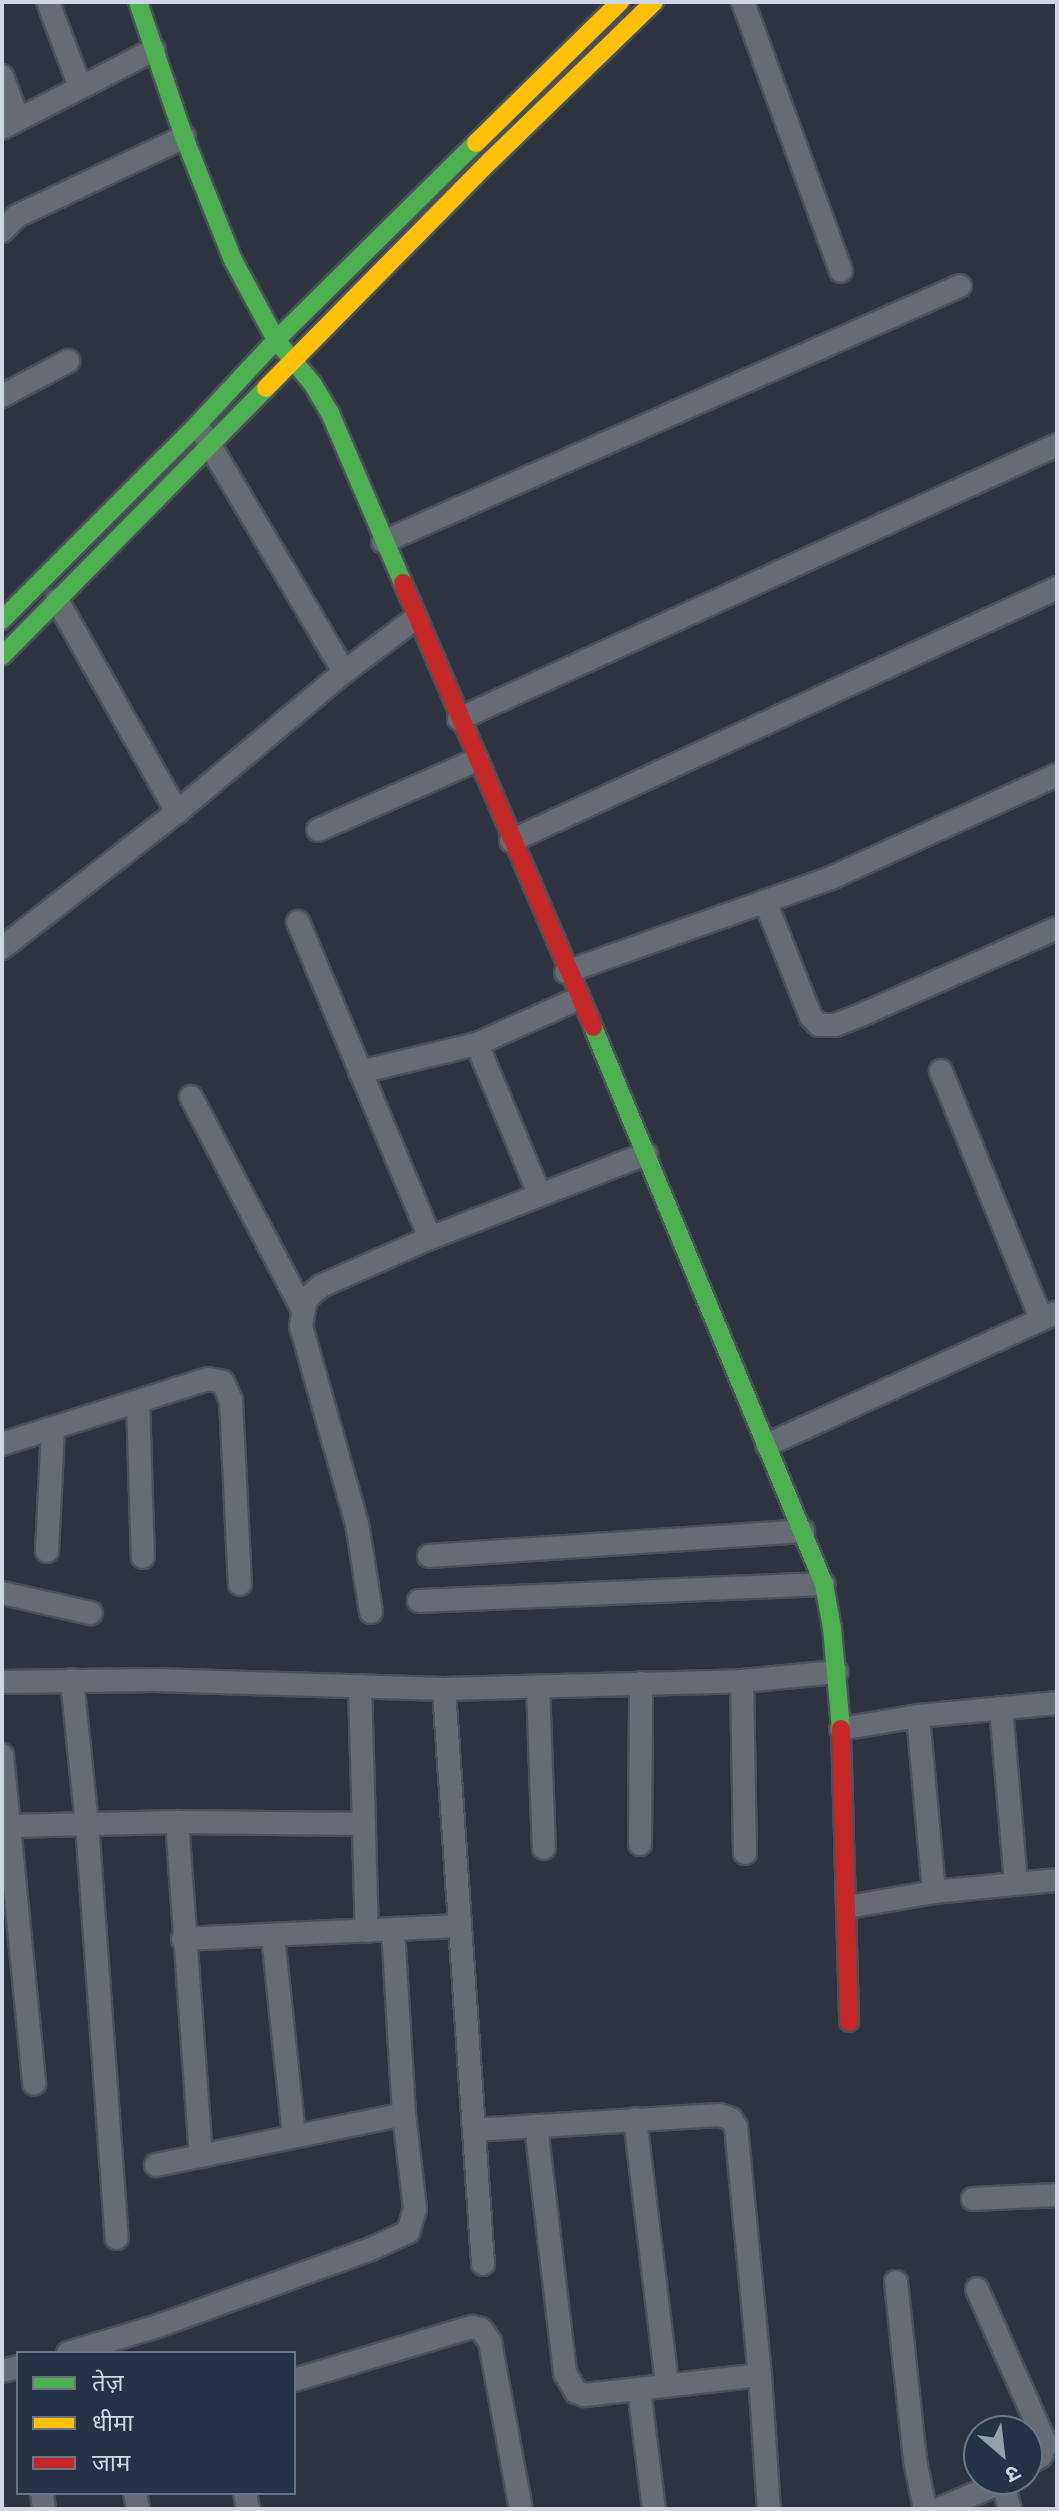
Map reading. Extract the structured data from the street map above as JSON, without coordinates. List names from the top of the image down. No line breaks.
{"legend":["तेज़","धीमा","जाम"],"north":"bottom right"}
